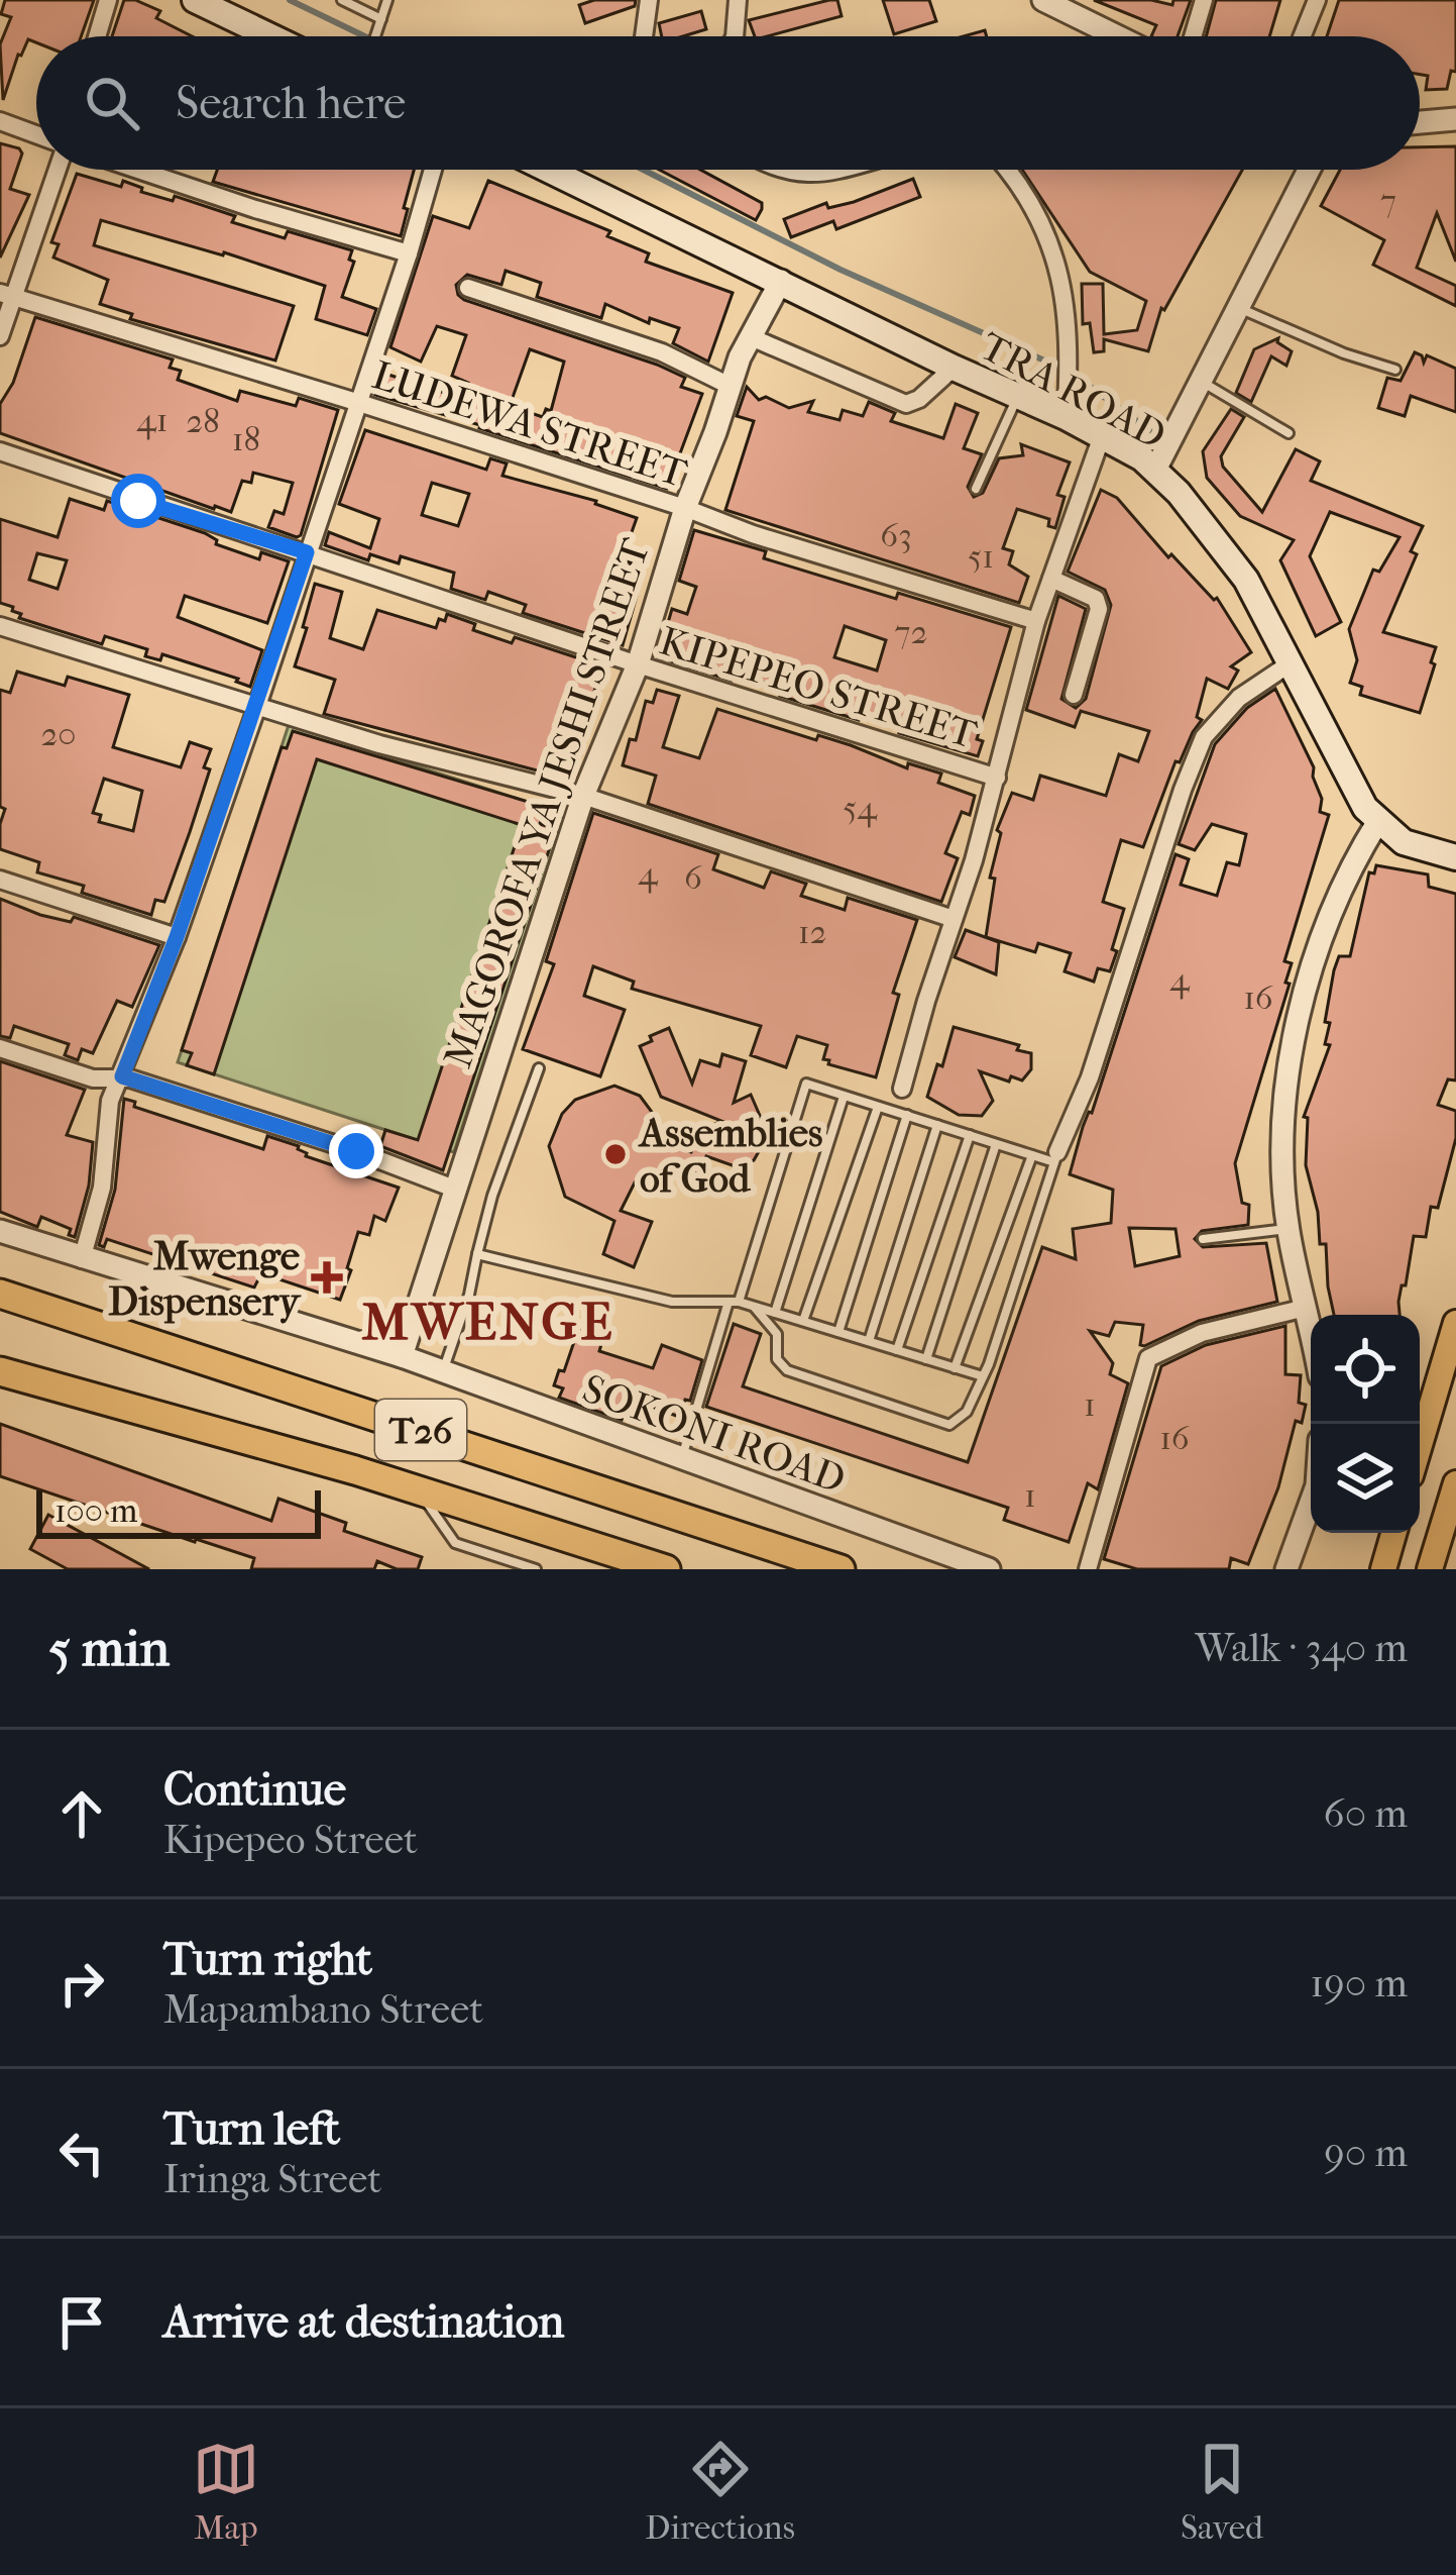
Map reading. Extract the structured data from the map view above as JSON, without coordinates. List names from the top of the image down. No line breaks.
{"streets":{"highway":["T26"],"main road":["TRA ROAD"],"street":["LUDEWA STREET","KIPEPEO STREET","MAGOROFA YA JESHI STREET","SOKONI ROAD"]},"crossings":[["TRA ROAD","MAGOROFA YA JESHI STREET"],["LUDEWA STREET","MAGOROFA YA JESHI STREET"],["KIPEPEO STREET","MAGOROFA YA JESHI STREET"],["MAGOROFA YA JESHI STREET","SOKONI ROAD"]],"districts":["MWENGE"],"places":{"other":["Assemblies of God"],"health":["Mwenge Dispensery"]},"house_numbers":["7","41","28","18","63","51","72","20","54","4","6","12","4","16","1","16","1"],"scale_bar":"100 m","page":{"search":"Search here","scale":"100 m","heading":["5 min","Walk · 340 m"],"list":[["Continue","Kipepeo Street","60 m"],["Turn right","Mapambano Street","190 m"],["Turn left","Iringa Street","90 m"],"Arrive at destination"],"nav":["Map","Directions","Saved"]}}
